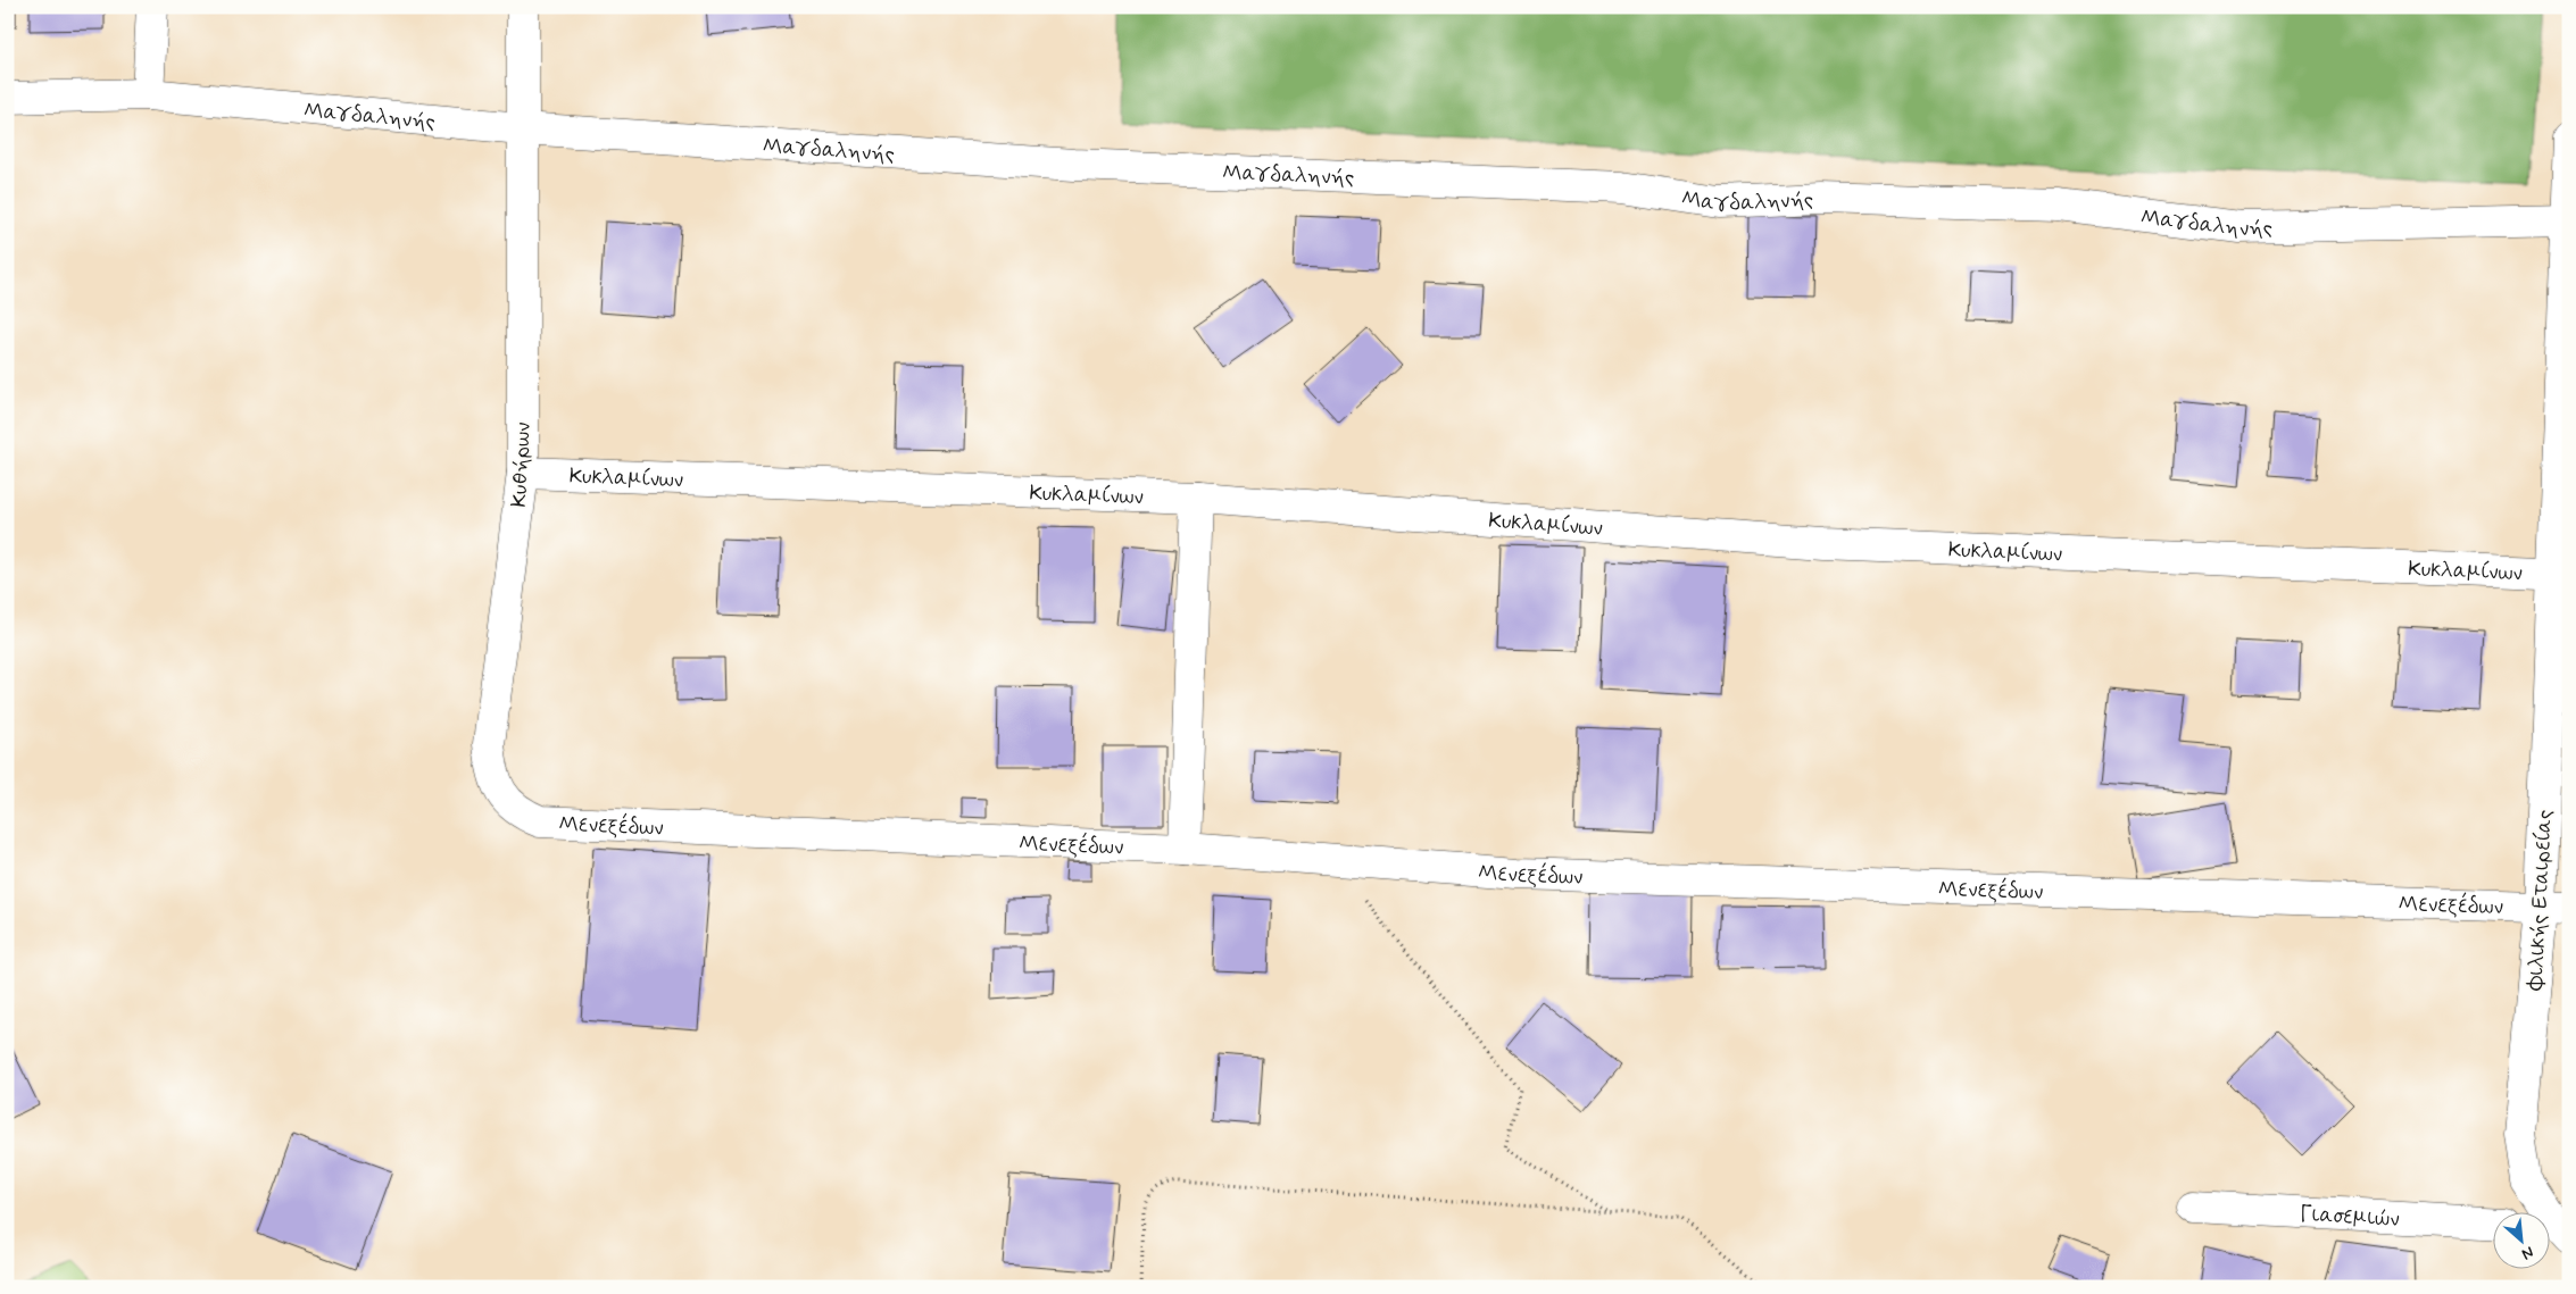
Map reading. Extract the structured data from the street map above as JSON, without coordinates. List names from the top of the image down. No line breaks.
{"streets":{"street":["Μαγδαληνής","Κυθήρων","Κυκλαμίνων","Μενεξέδων","Φιλικής Εταιρείας","Γιασεμιών"]},"crossings":[["Μαγδαληνής","Κυθήρων"],["Μαγδαληνής","Φιλικής Εταιρείας"],["Κυθήρων","Κυκλαμίνων"],["Κυθήρων","Μενεξέδων"],["Κυκλαμίνων","Φιλικής Εταιρείας"],["Μενεξέδων","Φιλικής Εταιρείας"]],"north":"bottom right"}
